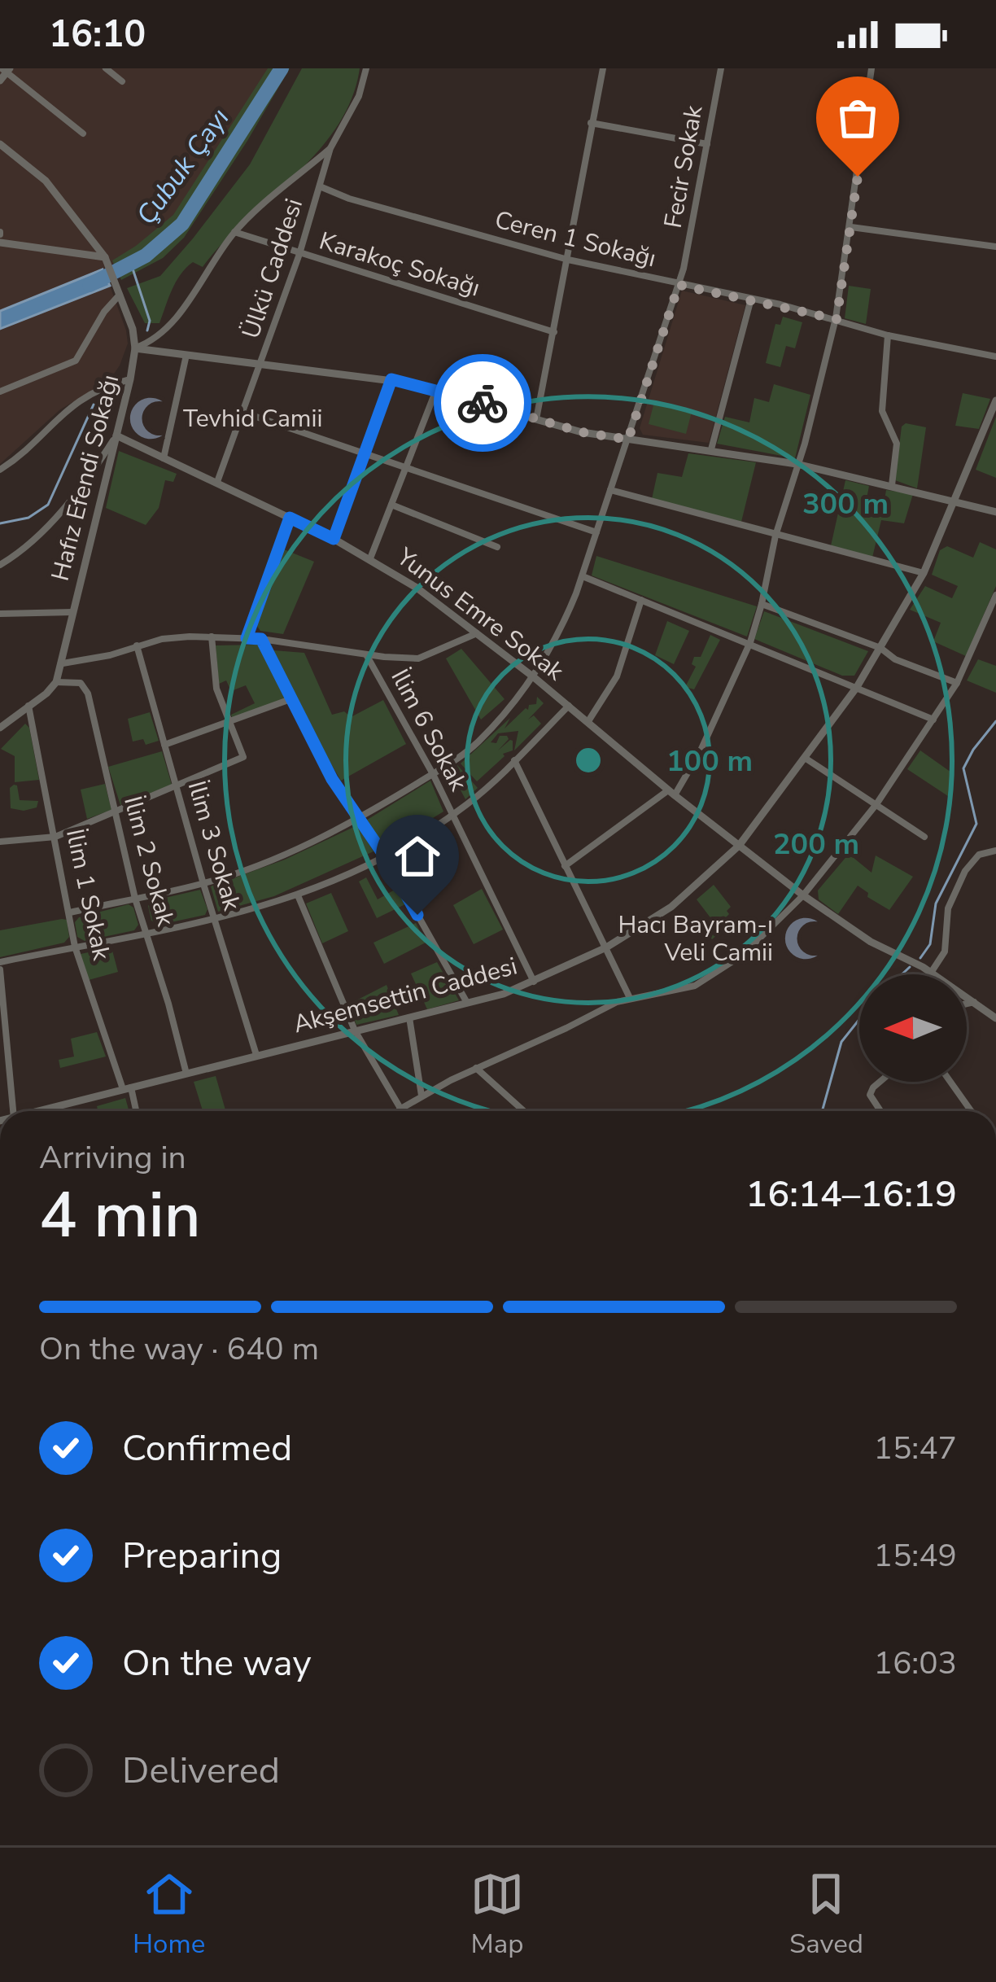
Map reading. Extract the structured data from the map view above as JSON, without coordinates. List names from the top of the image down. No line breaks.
{"streets":{"street":["Fecir Sokak","Ceren 1 Sokağı","Karakoç Sokağı","Ülkü Caddesi","Hafız Efendi Sokağı","Yunus Emre Sokak","İlim 6 Sokak","İlim 3 Sokak","İlim 2 Sokak","İlim 1 Sokak","Akşemsettin Caddesi"]},"crossings":[["Fecir Sokak","Ceren 1 Sokağı"],["Fecir Sokak","Yunus Emre Sokak"],["Fecir Sokak","İlim 6 Sokak"],["Fecir Sokak","İlim 3 Sokak"],["Fecir Sokak","İlim 2 Sokak"],["Fecir Sokak","İlim 1 Sokak"],["Ceren 1 Sokağı","Ülkü Caddesi"],["Karakoç Sokağı","Ülkü Caddesi"],["Karakoç Sokağı","Hafız Efendi Sokağı"],["Ülkü Caddesi","Hafız Efendi Sokağı"],["Ülkü Caddesi","Yunus Emre Sokak"],["Hafız Efendi Sokağı","Yunus Emre Sokak"],["Yunus Emre Sokak","Akşemsettin Caddesi"],["İlim 6 Sokak","Akşemsettin Caddesi"],["İlim 3 Sokak","Akşemsettin Caddesi"],["İlim 2 Sokak","Akşemsettin Caddesi"],["İlim 1 Sokak","Akşemsettin Caddesi"]],"water":["Çubuk Çayı"],"places":{"mosque":["Tevhid Camii","Hacı Bayram-ı Veli Camii"]},"north":"left","page":{"status":"16:10","heading":["4 min","Arriving in","16:14–16:19"],"bar":"On the way · 640 m","list":[["Confirmed","15:47"],["Preparing","15:49"],["On the way","16:03"],"Delivered"],"tabs":["Home","Map","Saved"]},"rings":["300 m","100 m","200 m"]}
